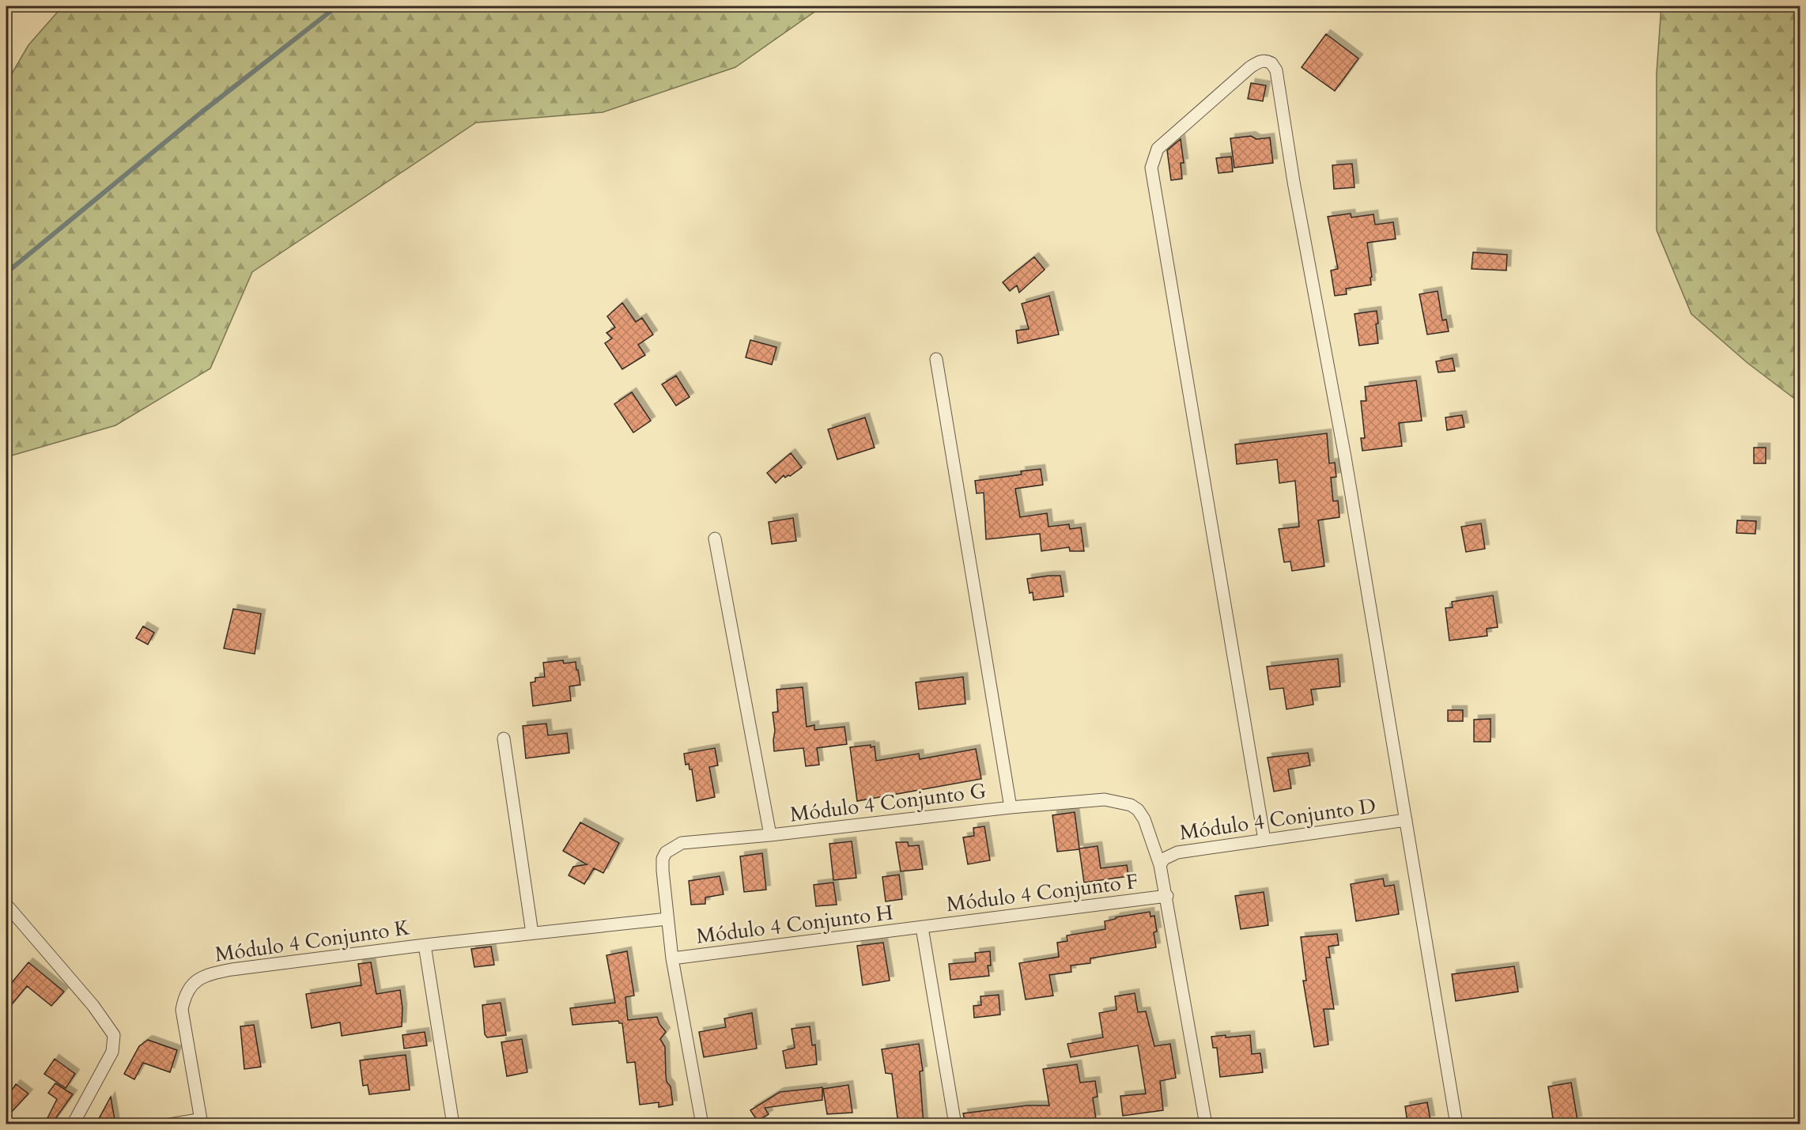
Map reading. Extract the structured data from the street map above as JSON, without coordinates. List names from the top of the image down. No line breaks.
{"streets":{"street":["Módulo 4 Conjunto G","Módulo 4 Conjunto D","Módulo 4 Conjunto F","Módulo 4 Conjunto H","Módulo 4 Conjunto K"]},"crossings":[["Módulo 4 Conjunto G","Módulo 4 Conjunto D"],["Módulo 4 Conjunto G","Módulo 4 Conjunto F"],["Módulo 4 Conjunto G","Módulo 4 Conjunto H"],["Módulo 4 Conjunto G","Módulo 4 Conjunto K"],["Módulo 4 Conjunto F","Módulo 4 Conjunto H"]]}
